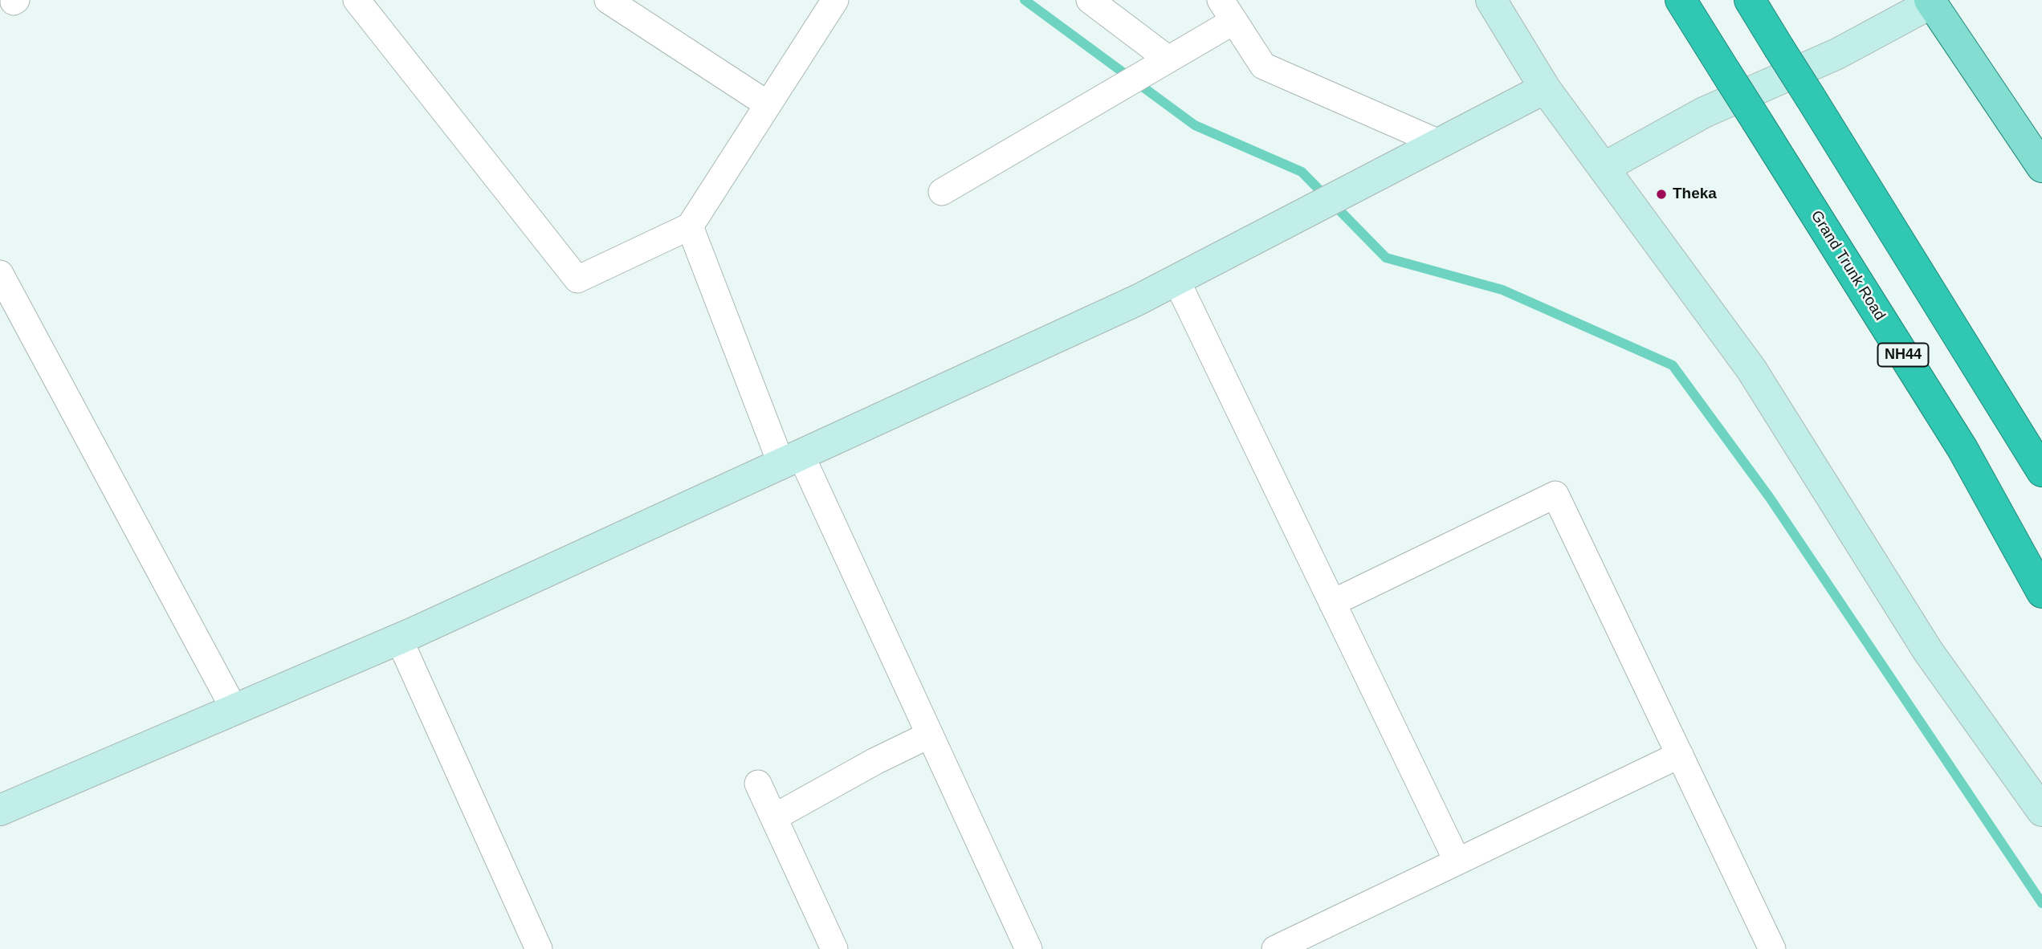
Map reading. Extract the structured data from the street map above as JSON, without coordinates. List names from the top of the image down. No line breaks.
{"streets":{"highway":["Grand Trunk Road","NH44"]},"places":["Theka"]}
